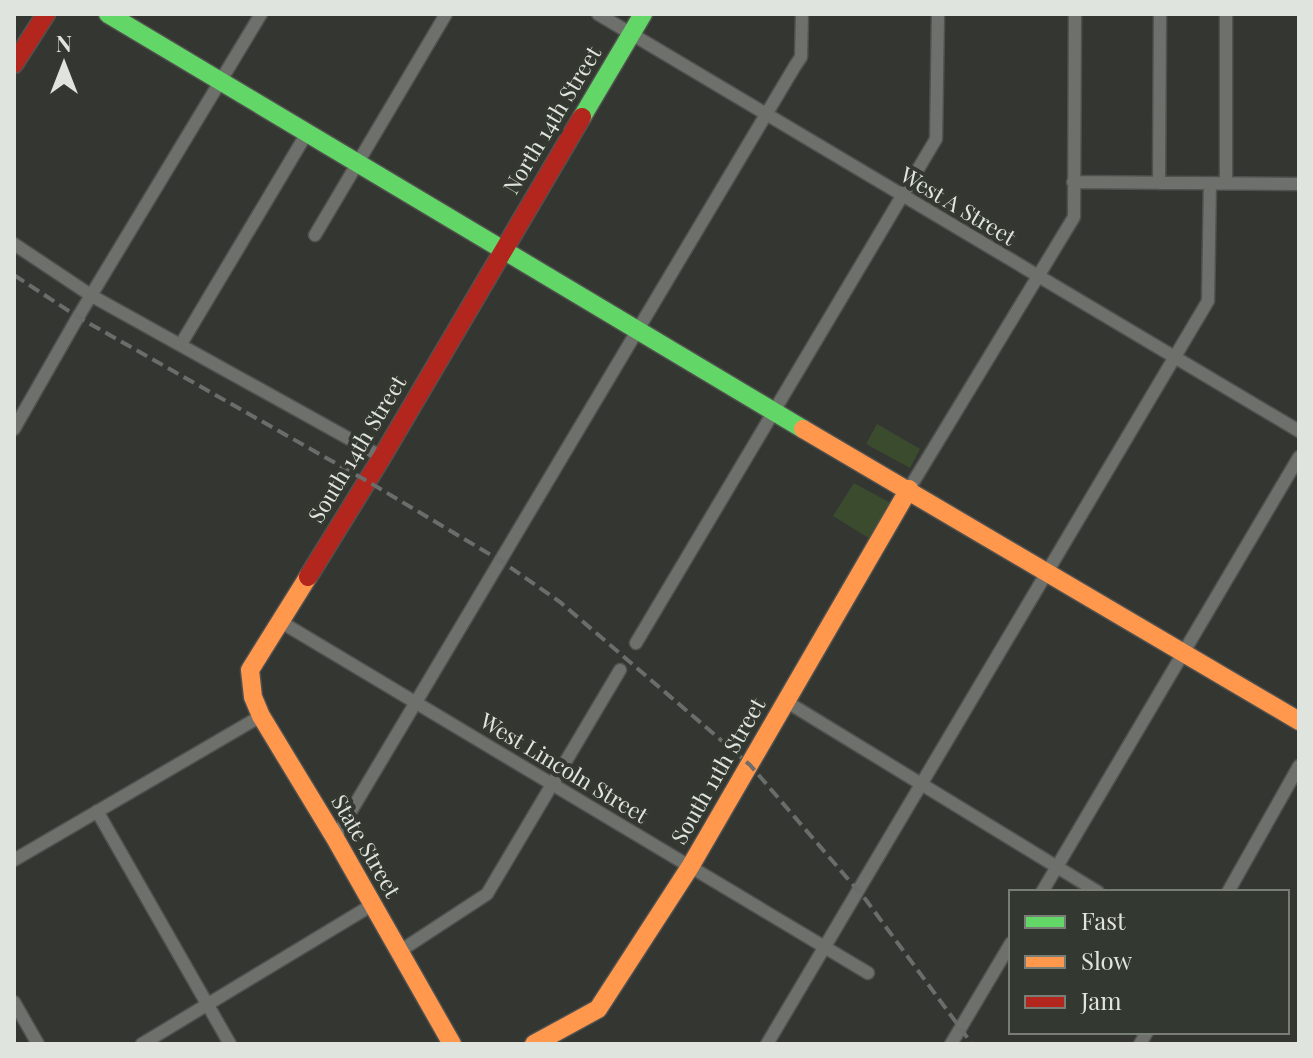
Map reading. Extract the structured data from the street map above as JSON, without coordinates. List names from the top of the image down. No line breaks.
{"streets":{"street":["North 14th Street","West A Street","South 14th Street","West Lincoln Street","South 11th Street","State Street"]},"crossings":[["North 14th Street","West A Street"],["North 14th Street","South 14th Street"],["South 14th Street","West Lincoln Street"],["South 14th Street","State Street"],["West Lincoln Street","South 11th Street"]],"legend":["Fast","Slow","Jam"],"north":"top"}
